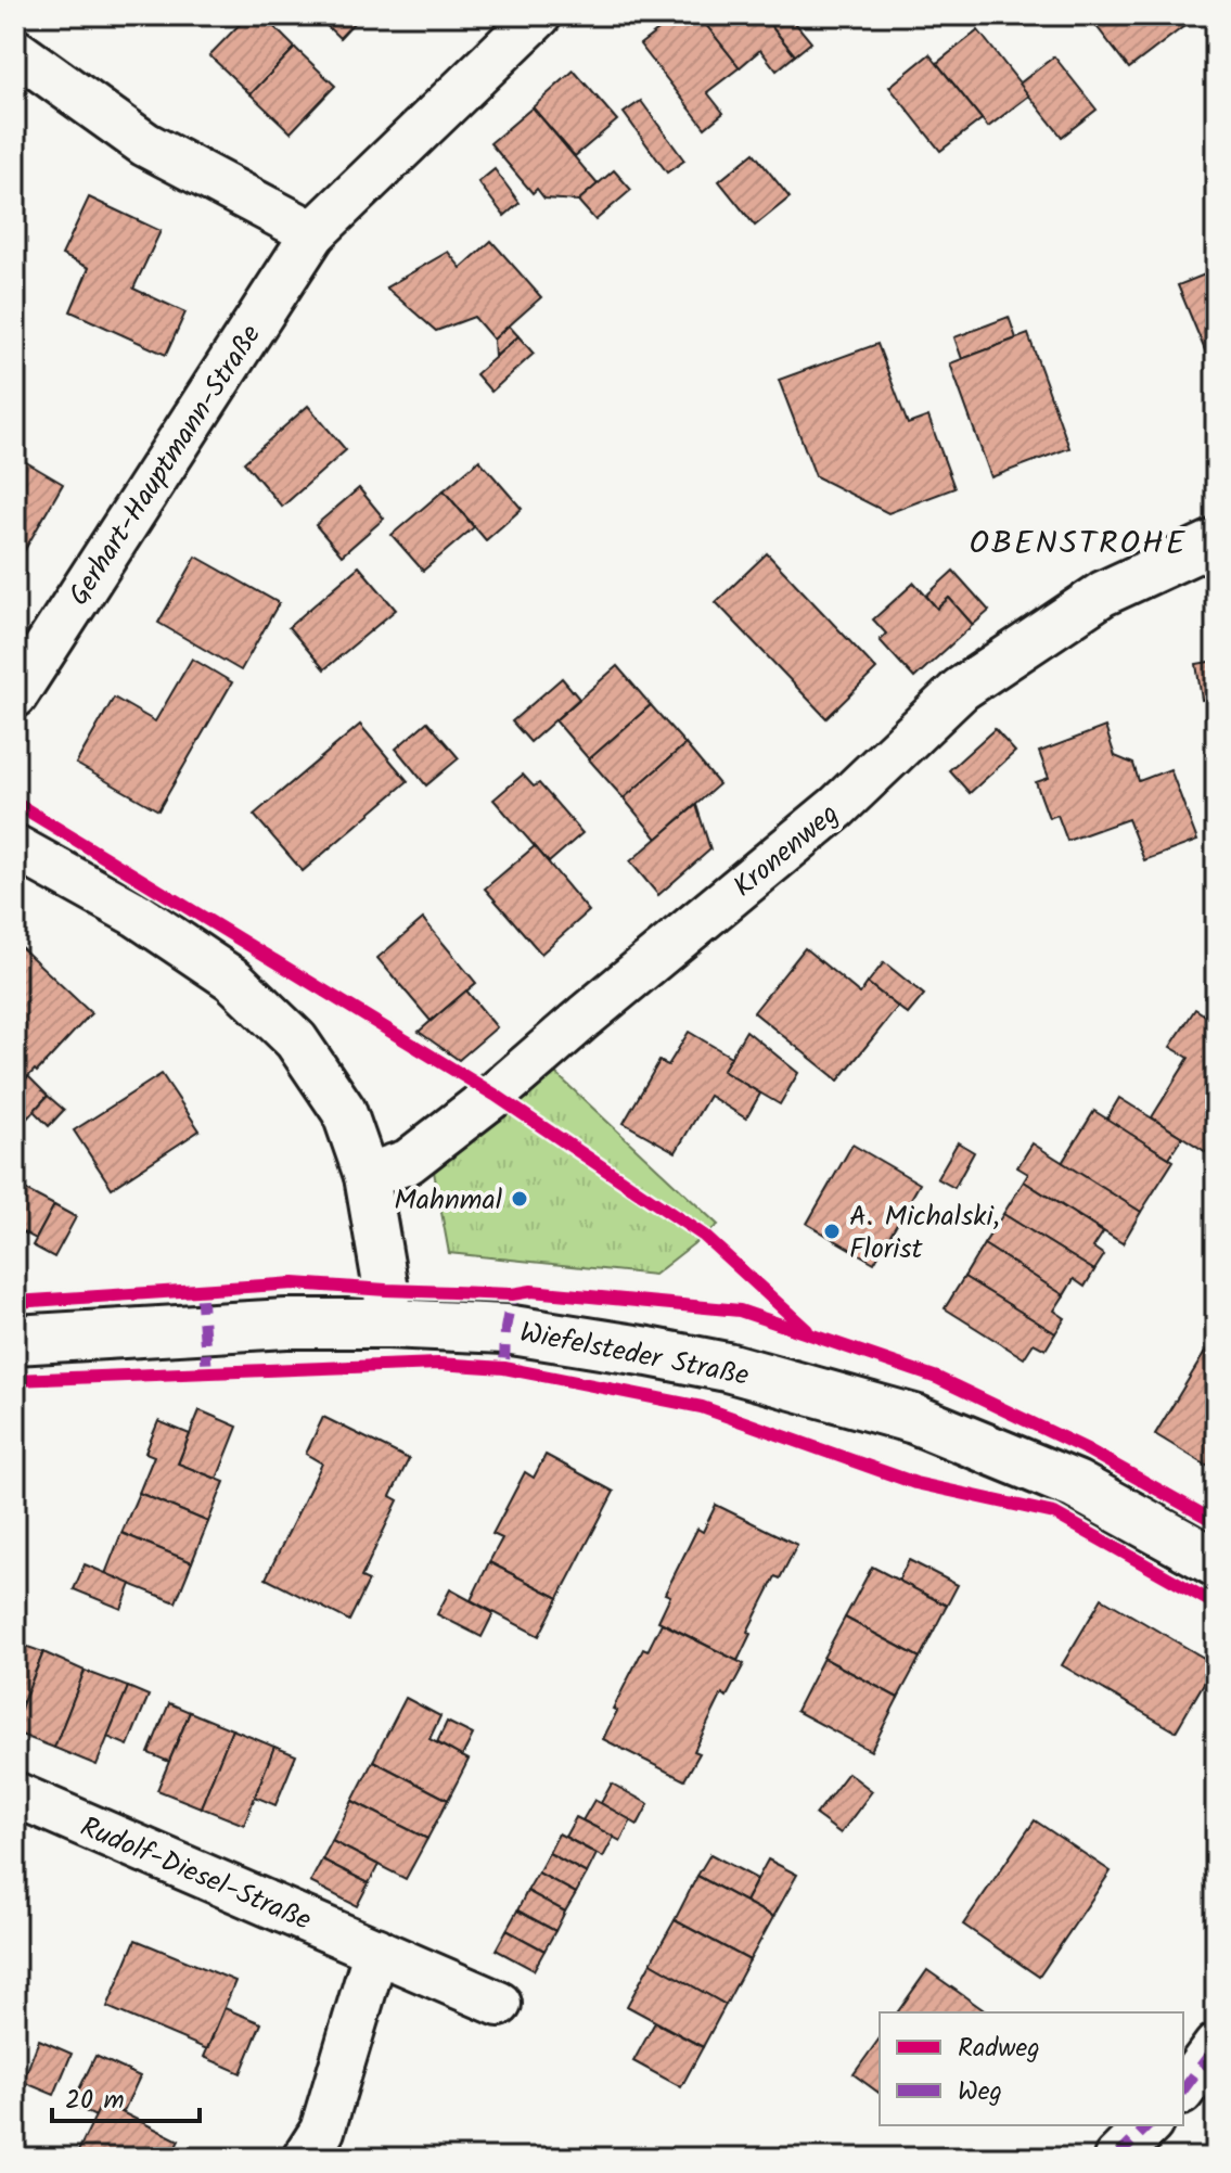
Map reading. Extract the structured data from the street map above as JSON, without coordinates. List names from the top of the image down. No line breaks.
{"streets":{"main road":["Wiefelsteder Straße"],"street":["Gerhart-Hauptmann-Straße","Kronenweg","Rudolf-Diesel-Straße"]},"districts":["OBENSTROHE"],"places":["Mahnmal","A. Michalski, Florist"],"legend":["Radweg","Weg"],"scale_bar":"20 m"}
